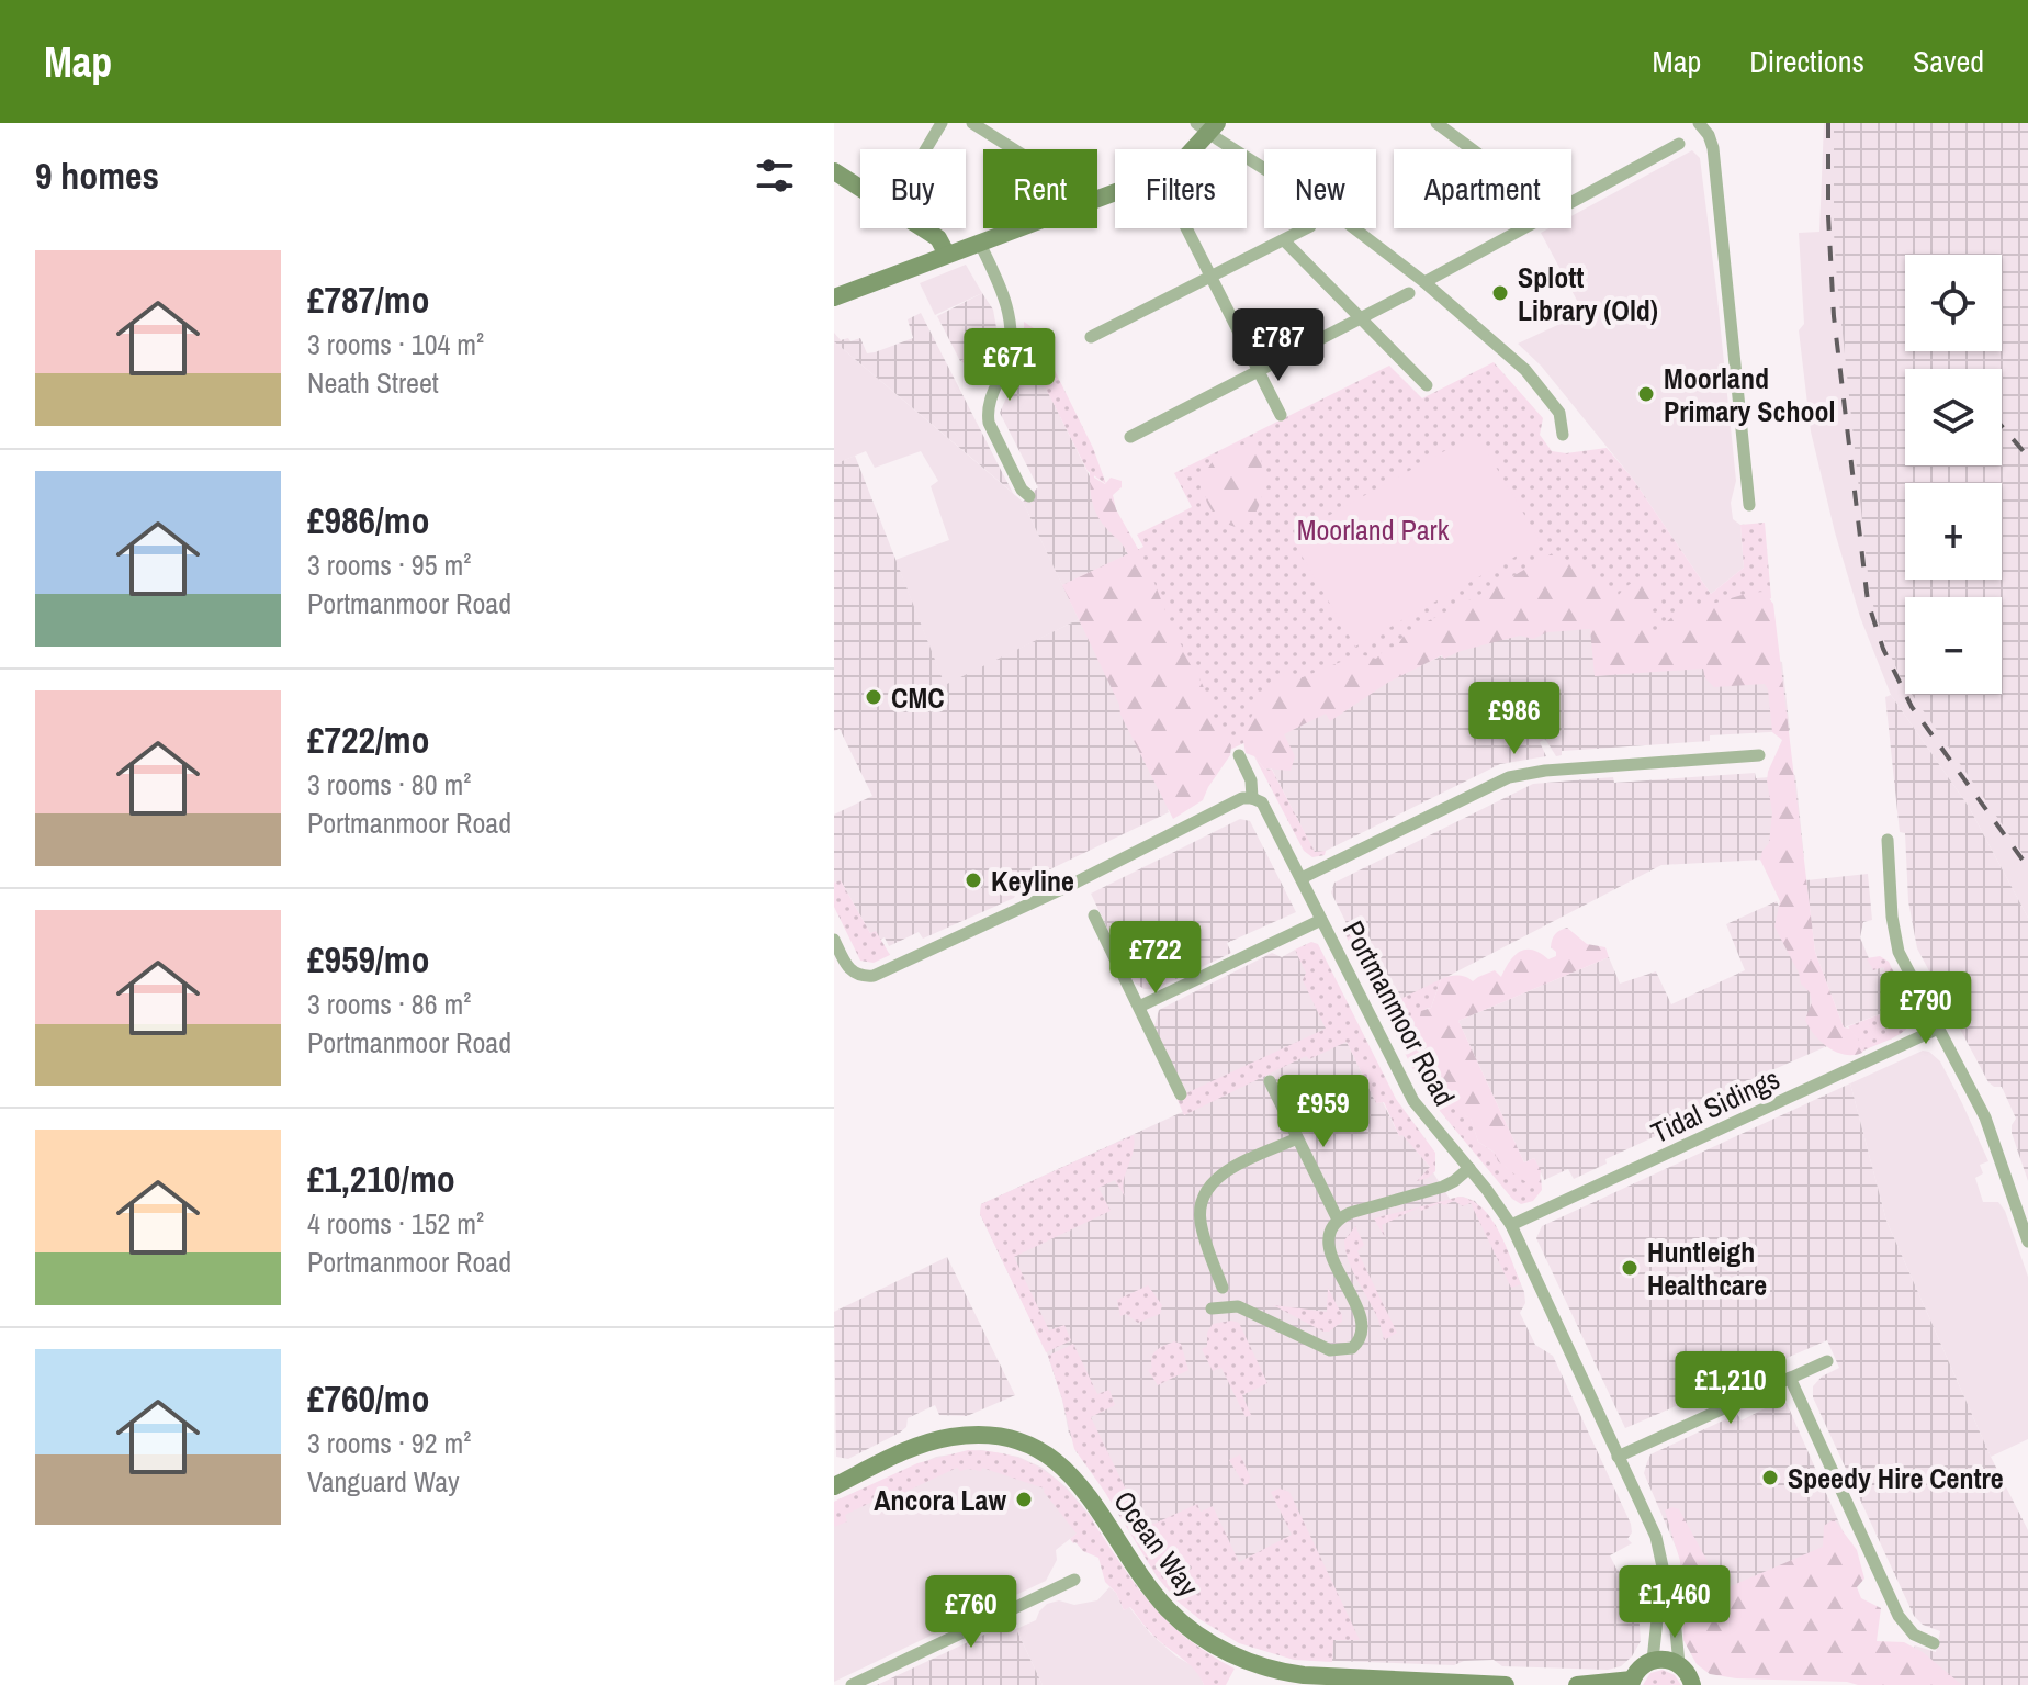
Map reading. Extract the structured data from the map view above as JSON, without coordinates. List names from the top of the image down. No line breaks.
{"streets":{"street":["Portmanmoor Road","Tidal Sidings","Ocean Way"]},"crossings":[["Portmanmoor Road","Tidal Sidings"]],"parks":["Moorland Park"],"places":["Splott Library (Old)","Moorland Primary School","CMC","Keyline","Huntleigh Healthcare","Speedy Hire Centre","Ancora Law"],"page":{"header":"Map","nav":["Map","Directions","Saved"],"heading":"9 homes","chip":["Buy","Rent","Filters","New","Apartment"],"list":[{"name":"£787/mo","note":"3 rooms · 104 m² · Neath Street"},{"name":"£986/mo","note":"3 rooms · 95 m² · Portmanmoor Road"},{"name":"£722/mo","note":"3 rooms · 80 m² · Portmanmoor Road"},{"name":"£959/mo","note":"3 rooms · 86 m² · Portmanmoor Road"},{"name":"£1,210/mo","note":"4 rooms · 152 m² · Portmanmoor Road"},{"name":"£760/mo","note":"3 rooms · 92 m² · Vanguard Way"}],"map_buttons":["+","−"],"price":["£787","£671","£986","£722","£790","£959","£1,210","£1,460","£760"]}}
